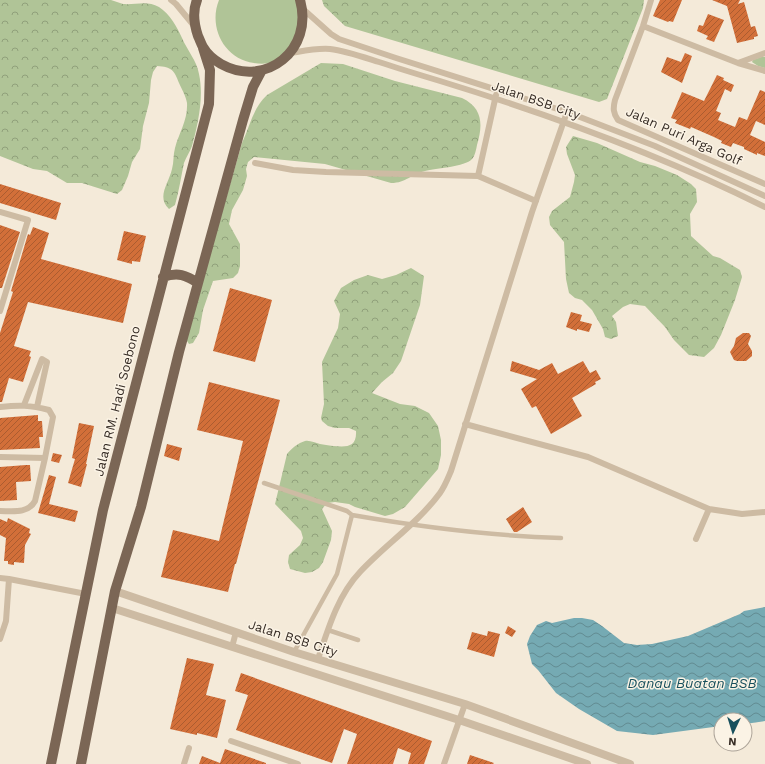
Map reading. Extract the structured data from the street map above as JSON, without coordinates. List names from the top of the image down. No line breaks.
{"streets":{"main road":["Jalan RM. Hadi Soebono"],"street":["Jalan BSB City","Jalan Puri Arga Golf"]},"crossings":[["Jalan BSB City","Jalan RM. Hadi Soebono"]],"water":["Danau Buatan BSB"],"north":"bottom"}
